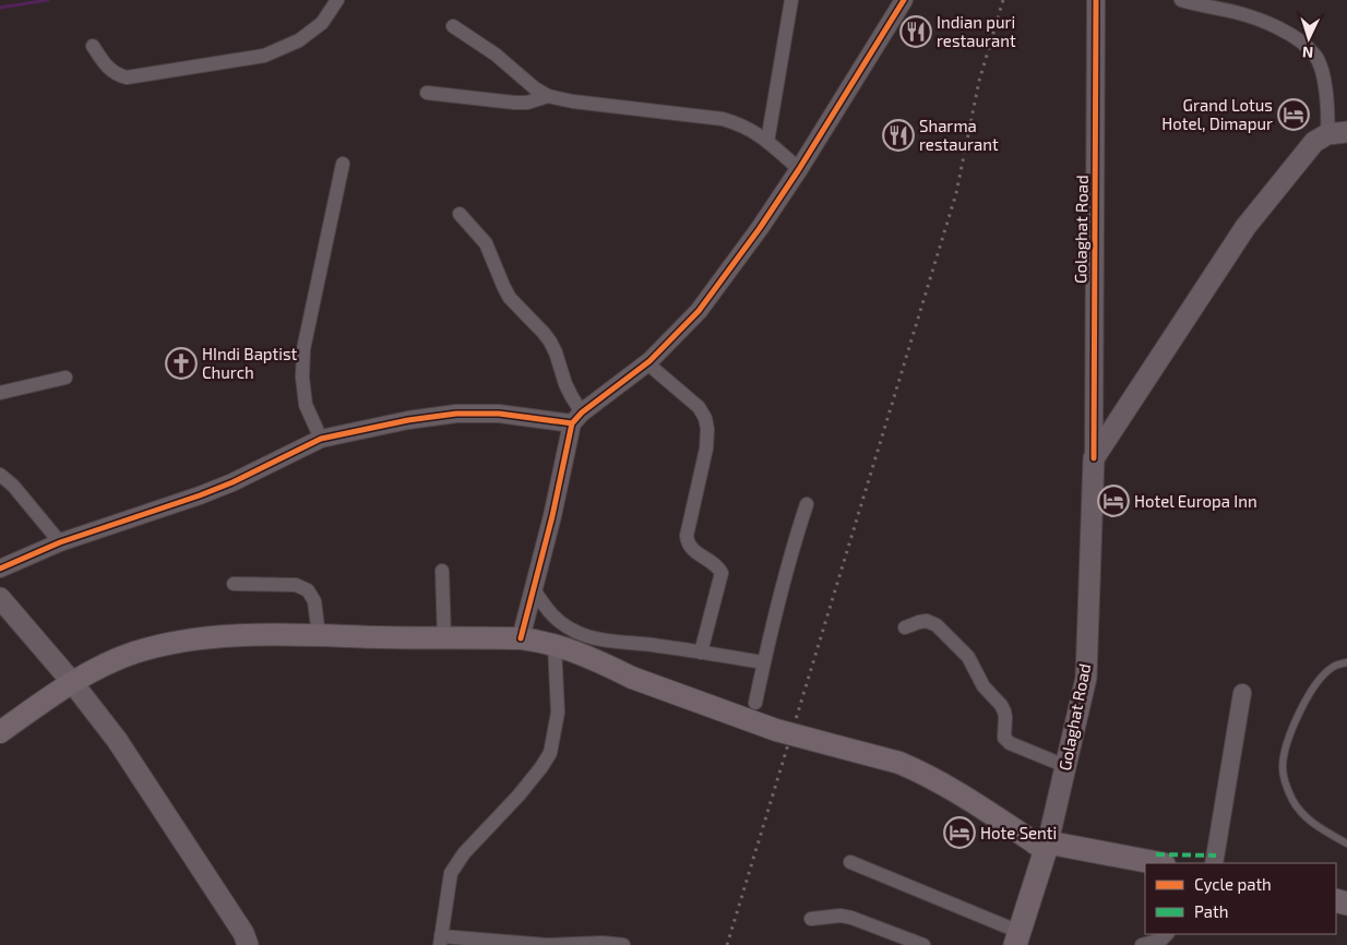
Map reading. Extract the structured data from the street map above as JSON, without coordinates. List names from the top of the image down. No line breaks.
{"streets":{"main road":["Golaghat Road"]},"places":{"restaurant":["Indian puri restaurant","Sharma restaurant"],"hotel":["Grand Lotus Hotel, Dimapur","Hotel Europa Inn","Hote Senti"],"church":["HIndi Baptist Church"]},"legend":["Cycle path","Path"],"north":"bottom"}
